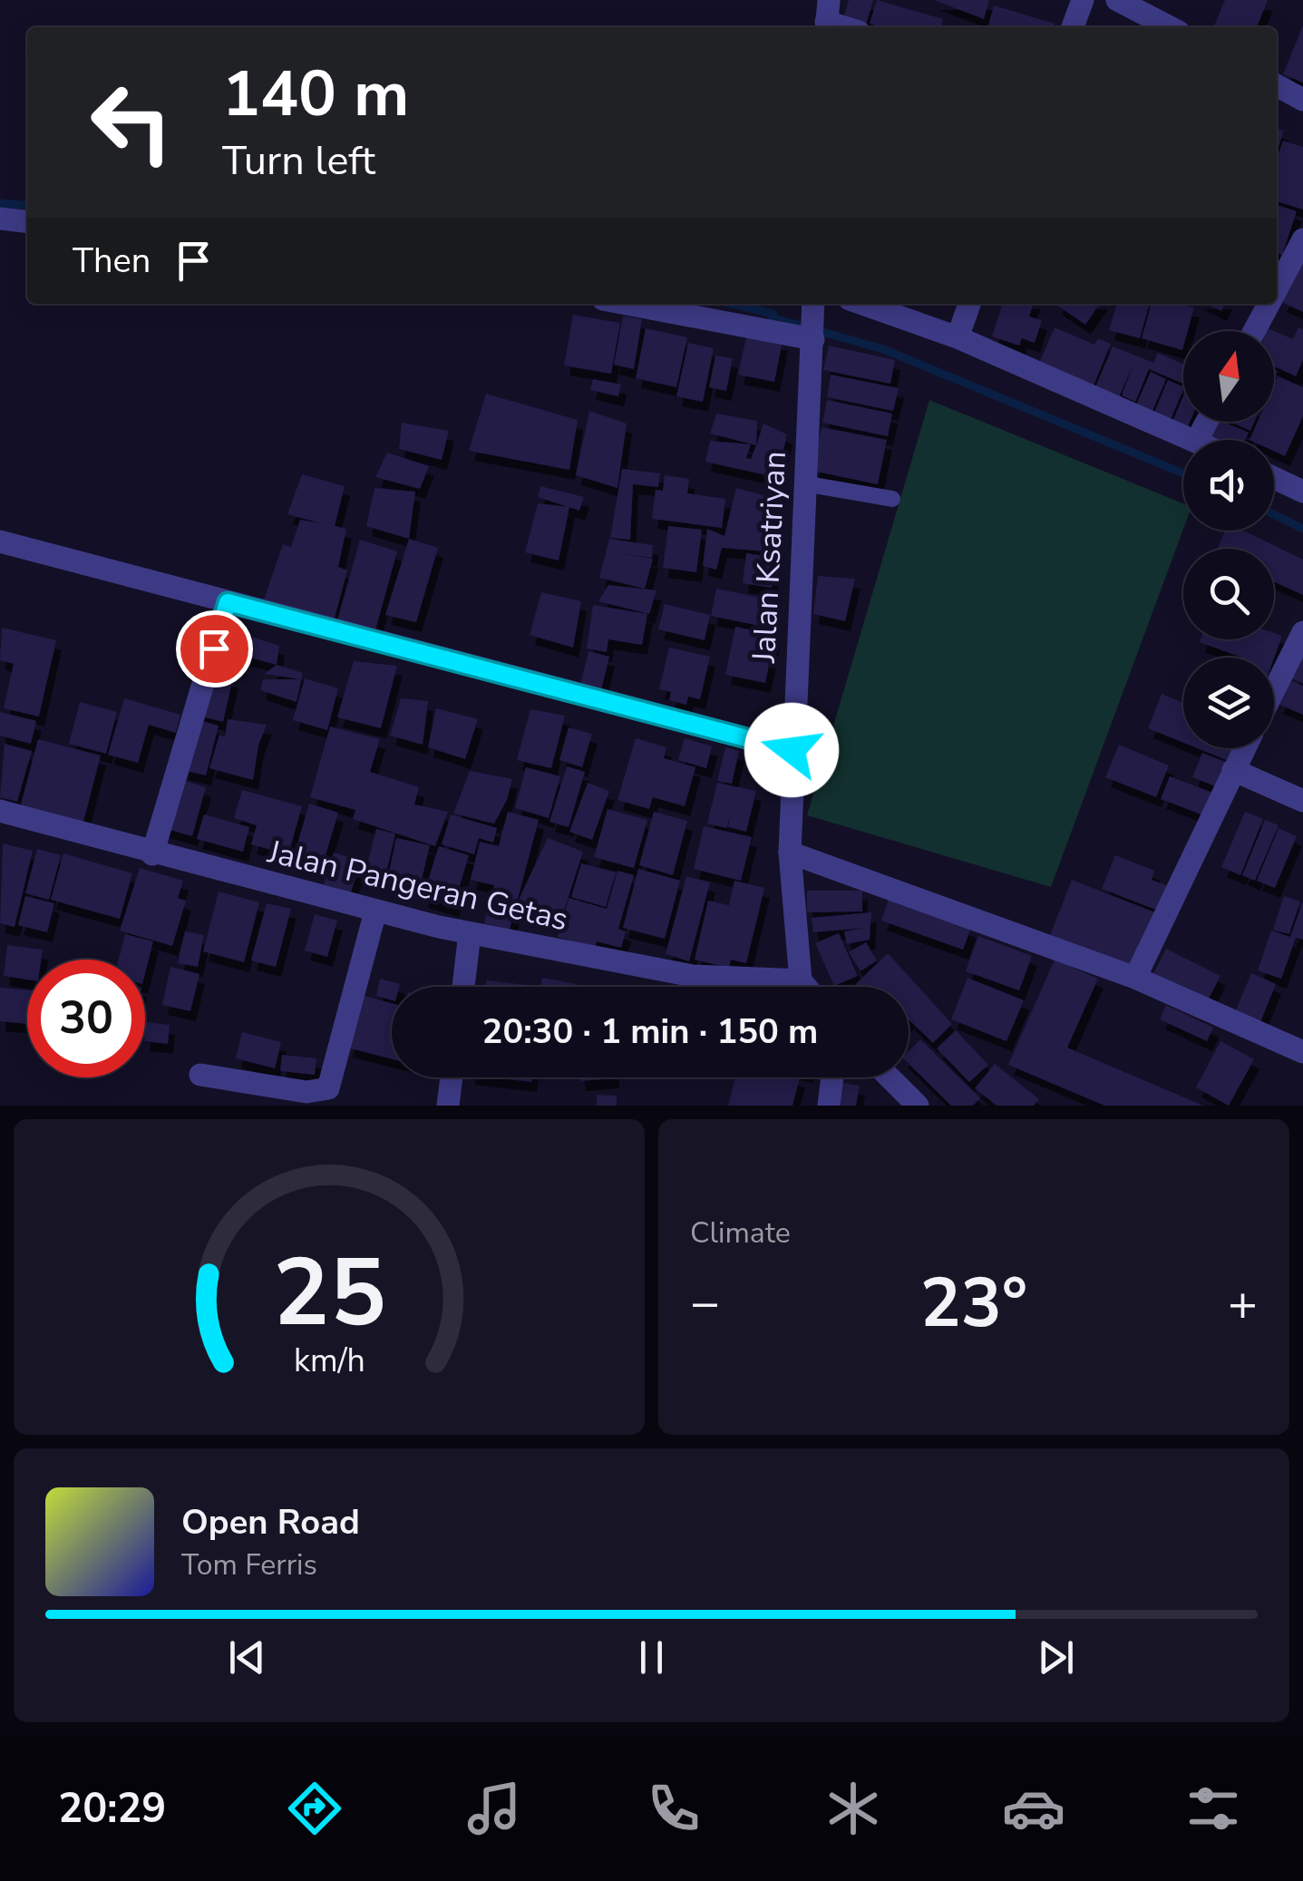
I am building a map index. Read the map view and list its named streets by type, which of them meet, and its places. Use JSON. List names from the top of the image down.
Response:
{
  "streets": {
    "street": ["Jalan Ksatriyan", "Jalan Pangeran Getas"]
  },
  "crossings": [
    ["Jalan Ksatriyan", "Jalan Pangeran Getas"]
  ],
  "north": "top",
  "page": {
    "turn": ["140 m", "Turn left"],
    "then": "Then",
    "limit": "30",
    "trip": "20:30 · 1 min · 150 m",
    "tile": "Climate",
    "heat": ["−", "23°", "+"],
    "song": ["Open Road", "Tom Ferris"],
    "tabs": "20:29",
    "gauge": ["25", "km/h"]
  }
}
